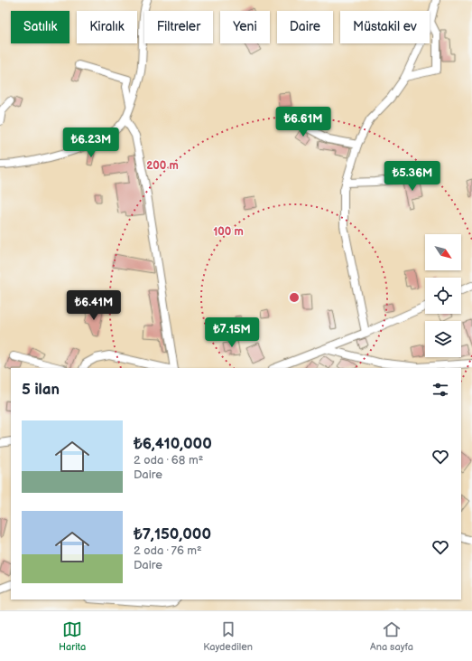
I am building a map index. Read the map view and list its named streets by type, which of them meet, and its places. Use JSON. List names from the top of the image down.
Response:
{
  "north": "bottom right",
  "page": {
    "chip": [
      "Satılık",
      "Kiralık",
      "Filtreler",
      "Yeni",
      "Daire",
      "Müstakil ev"
    ],
    "price": [
      "₺6.61M",
      "₺6.23M",
      "₺5.36M",
      "₺6.41M",
      "₺7.15M"
    ],
    "heading": "5 ilan",
    "list": [
      {
        "name": "₺6,410,000",
        "note": "2 oda · 68 m² · Daire"
      },
      {
        "name": "₺7,150,000",
        "note": "2 oda · 76 m² · Daire"
      }
    ],
    "tabs": ["Harita", "Kaydedilen", "Ana sayfa"]
  },
  "rings": ["200 m", "100 m"]
}
